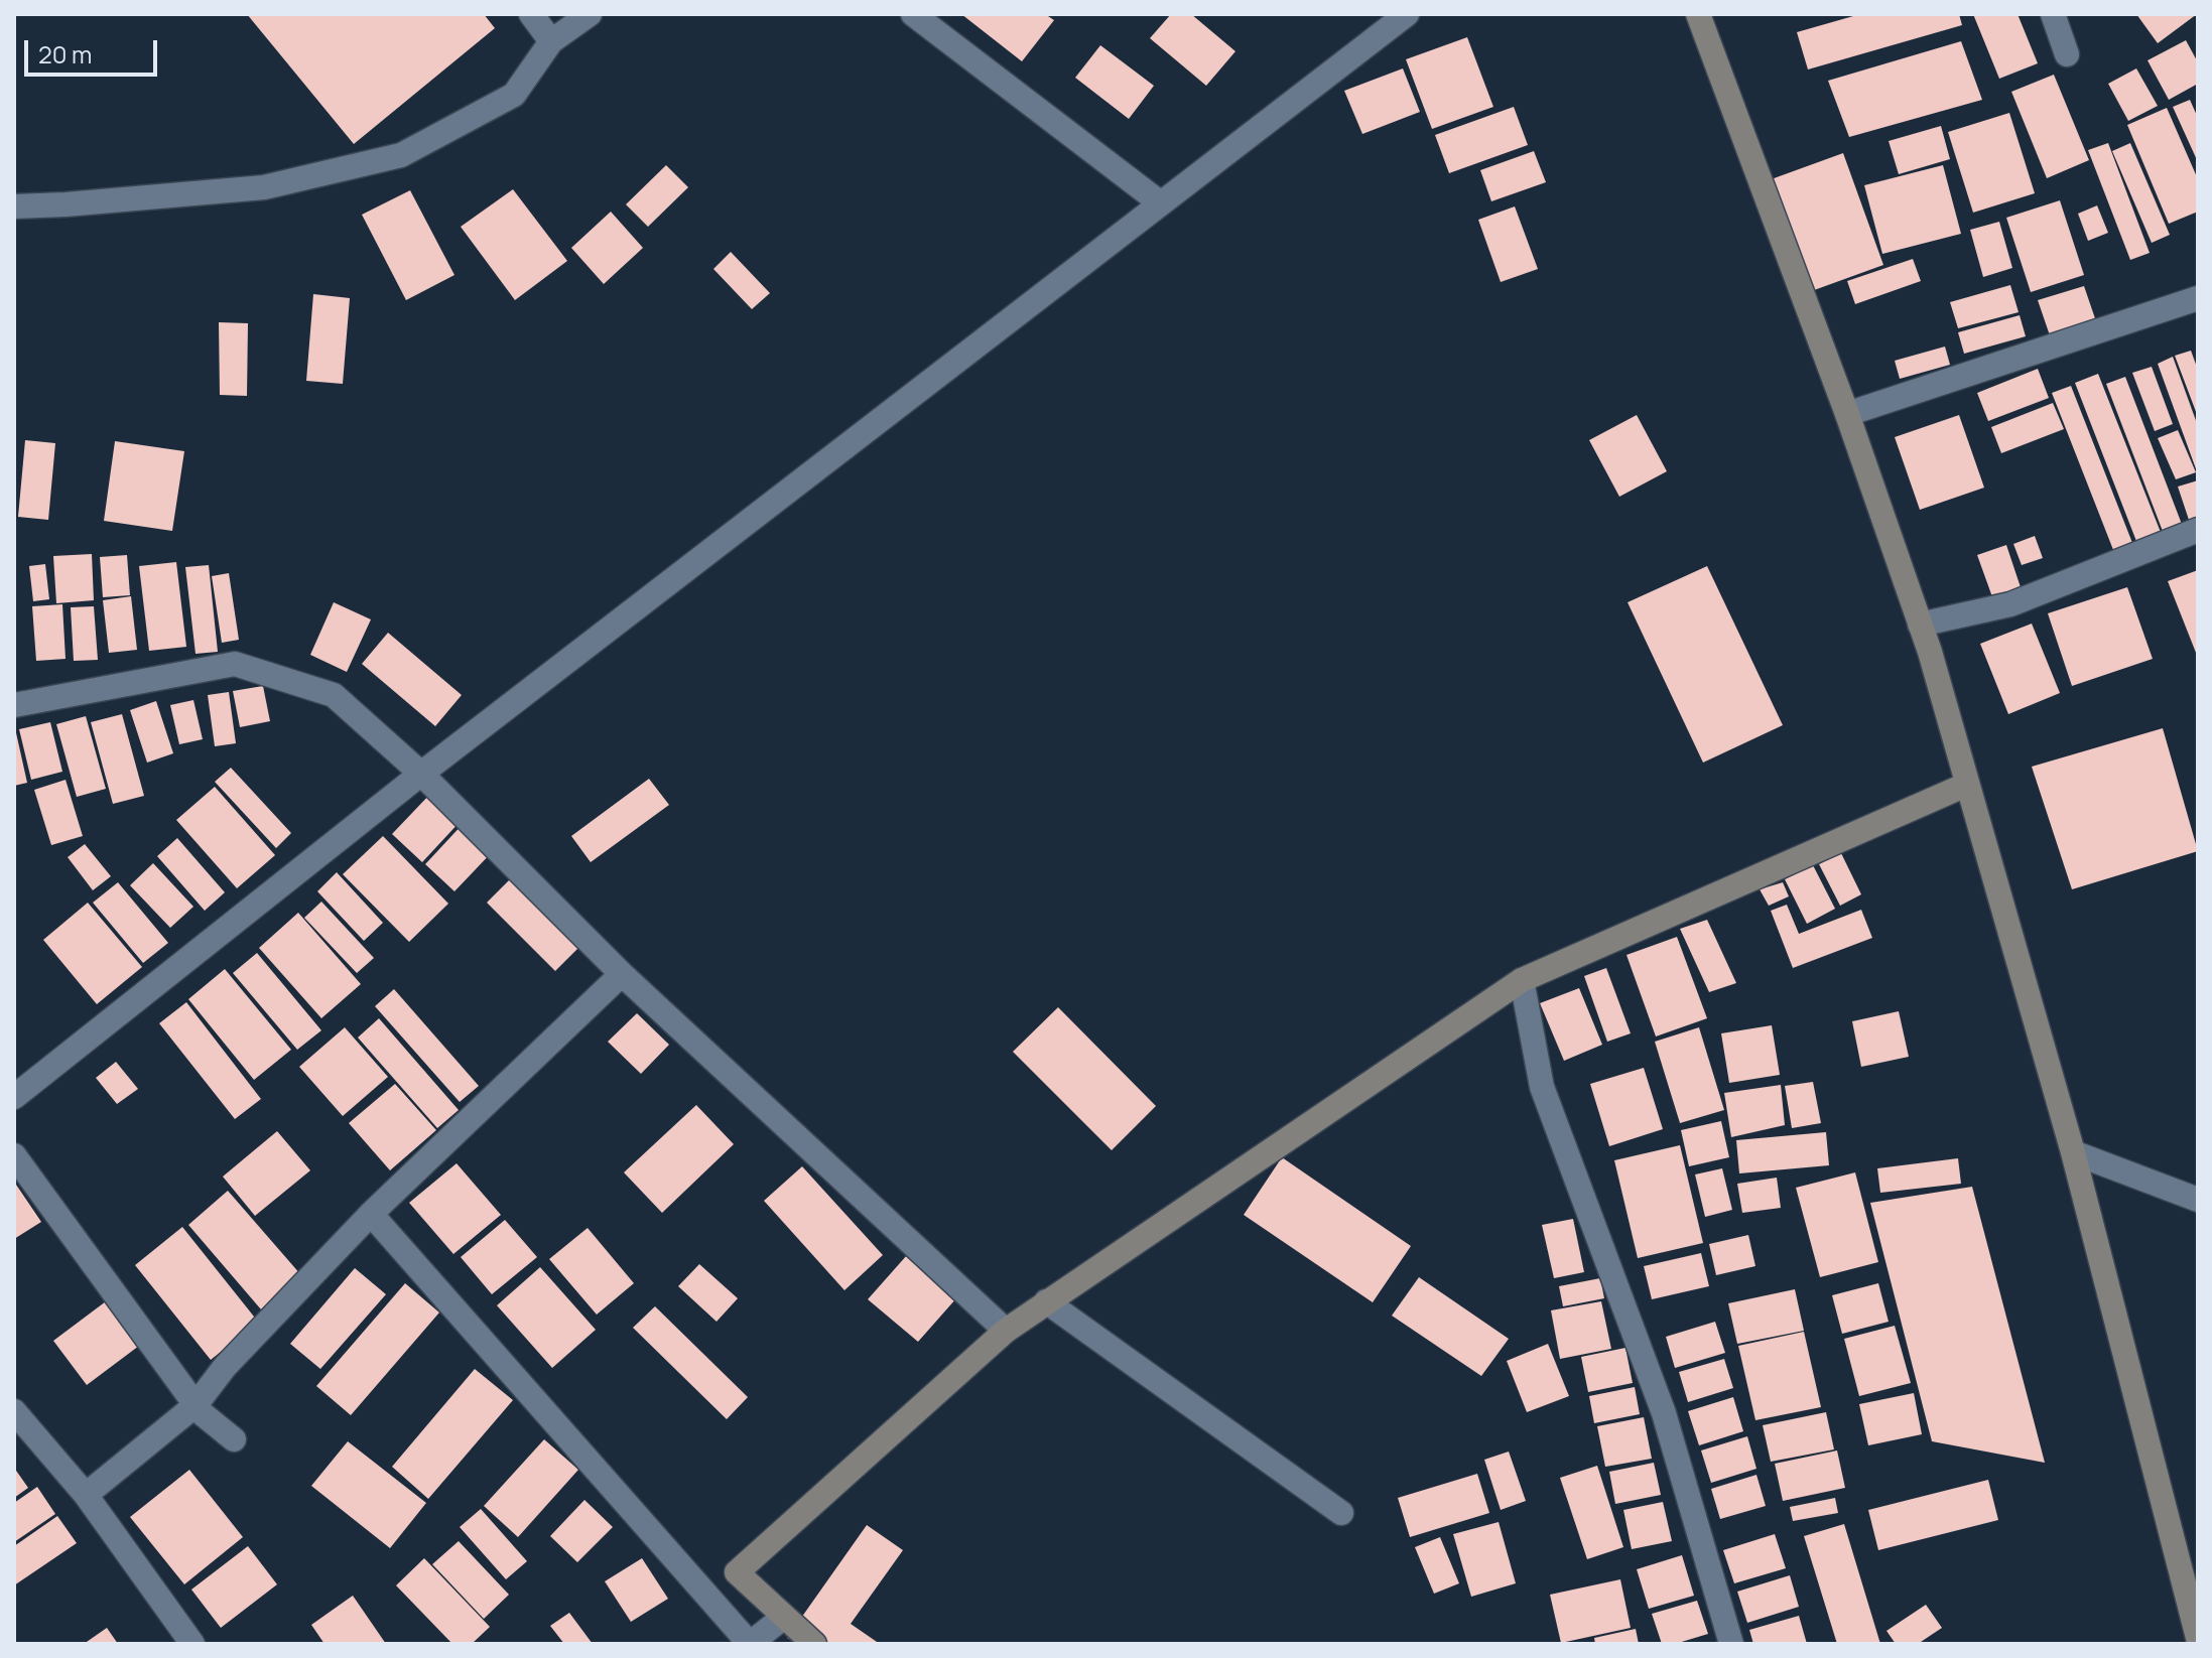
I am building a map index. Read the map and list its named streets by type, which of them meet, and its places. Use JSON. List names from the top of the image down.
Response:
{
  "scale_bar": "20 m"
}
